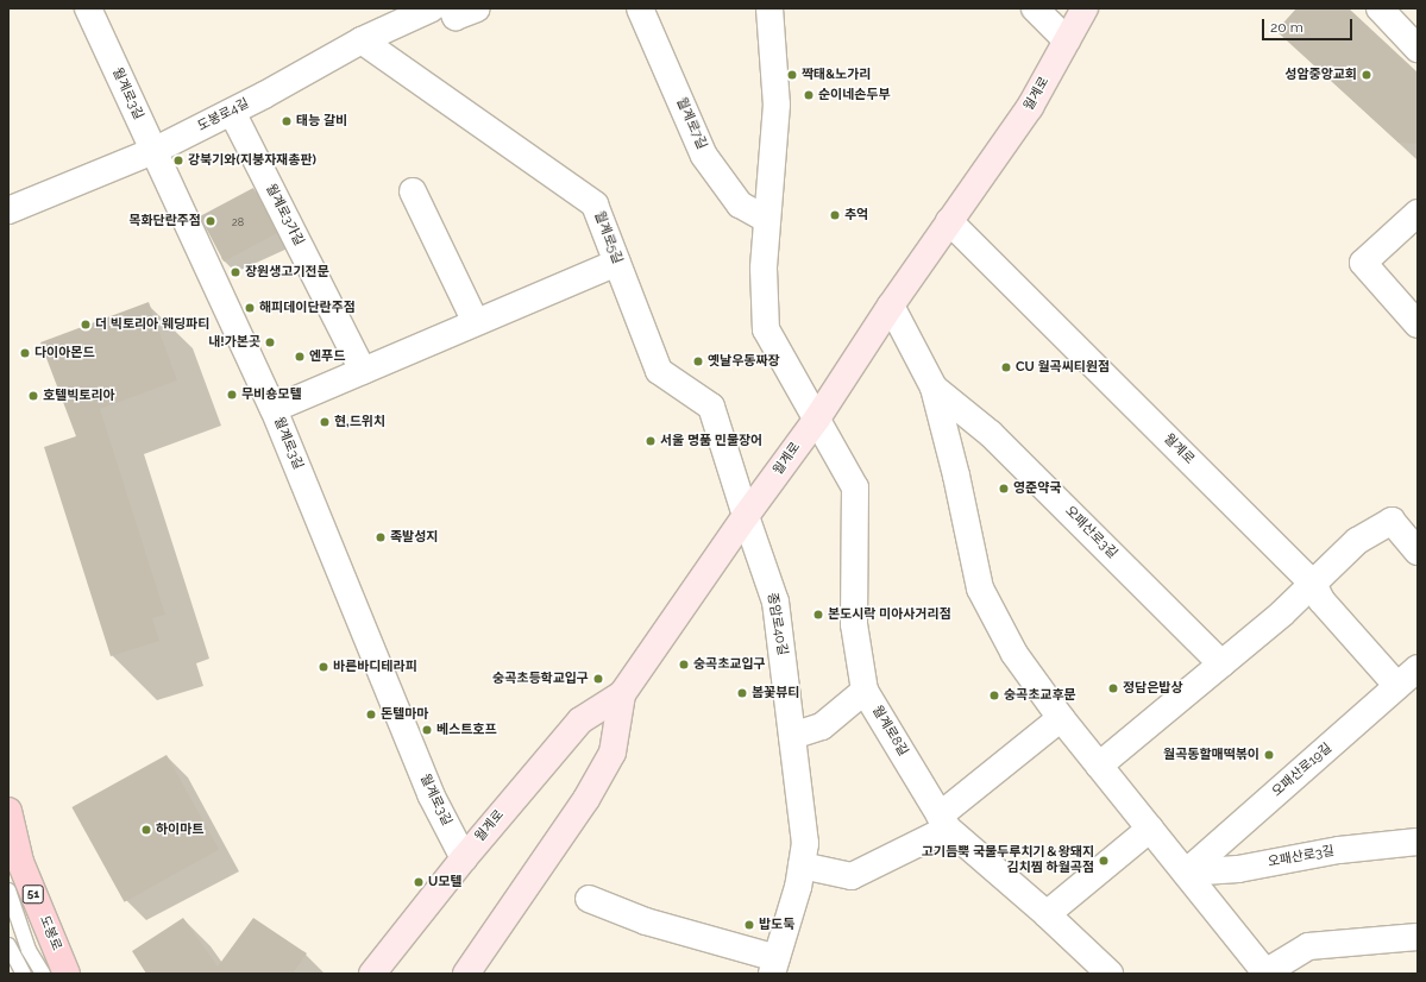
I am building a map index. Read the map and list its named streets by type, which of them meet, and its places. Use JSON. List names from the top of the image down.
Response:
{
  "streets": {
    "main road": ["월계로", "51", "도봉로"],
    "street": [
      "월계로3길",
      "도봉로4길",
      "월계로7길",
      "월계로3가길",
      "월계로5길",
      "오패산로3길",
      "종암로40길",
      "월계로8길",
      "오패산로19길"
    ]
  },
  "crossings": [
    ["월계로3길", "월계로"],
    ["월계로3길", "도봉로4길"],
    ["월계로", "월계로5길"],
    ["월계로", "오패산로3길"],
    ["월계로", "종암로40길"],
    ["월계로", "월계로8길"],
    ["월계로", "오패산로19길"],
    ["도봉로4길", "월계로3가길"],
    ["도봉로4길", "월계로5길"],
    ["월계로5길", "종암로40길"],
    ["오패산로3길", "오패산로19길"]
  ],
  "places": [
    "짝태&노가리",
    "성암중앙교회",
    "순이네손두부",
    "태능 갈비",
    "강북기와(지붕자재총판)",
    "추억",
    "목화단란주점",
    "장원생고기전문",
    "해피데이단란주점",
    "더 빅토리아 웨딩파티",
    "내!가본곳",
    "다이아몬드",
    "엔푸드",
    "옛날우동짜장",
    "CU 월곡씨티원점",
    "무비숑모텔",
    "호텔빅토리아",
    "현,드위치",
    "서울 명품 민물장어",
    "영준약국",
    "족발성지",
    "본도시락 미아사거리점",
    "숭곡초교입구",
    "바른바디테라피",
    "숭곡초등학교입구",
    "정담은밥상",
    "봄꽃뷰티",
    "숭곡초교후문",
    "돈텔마마",
    "베스트호프",
    "월곡동할매떡볶이",
    "하이마트",
    "고기듬뿍 국물두루치기＆왕돼지 김치찜 하월곡점",
    "U모텔",
    "밥도둑"
  ],
  "house_numbers": ["28"],
  "scale_bar": "20 m"
}
